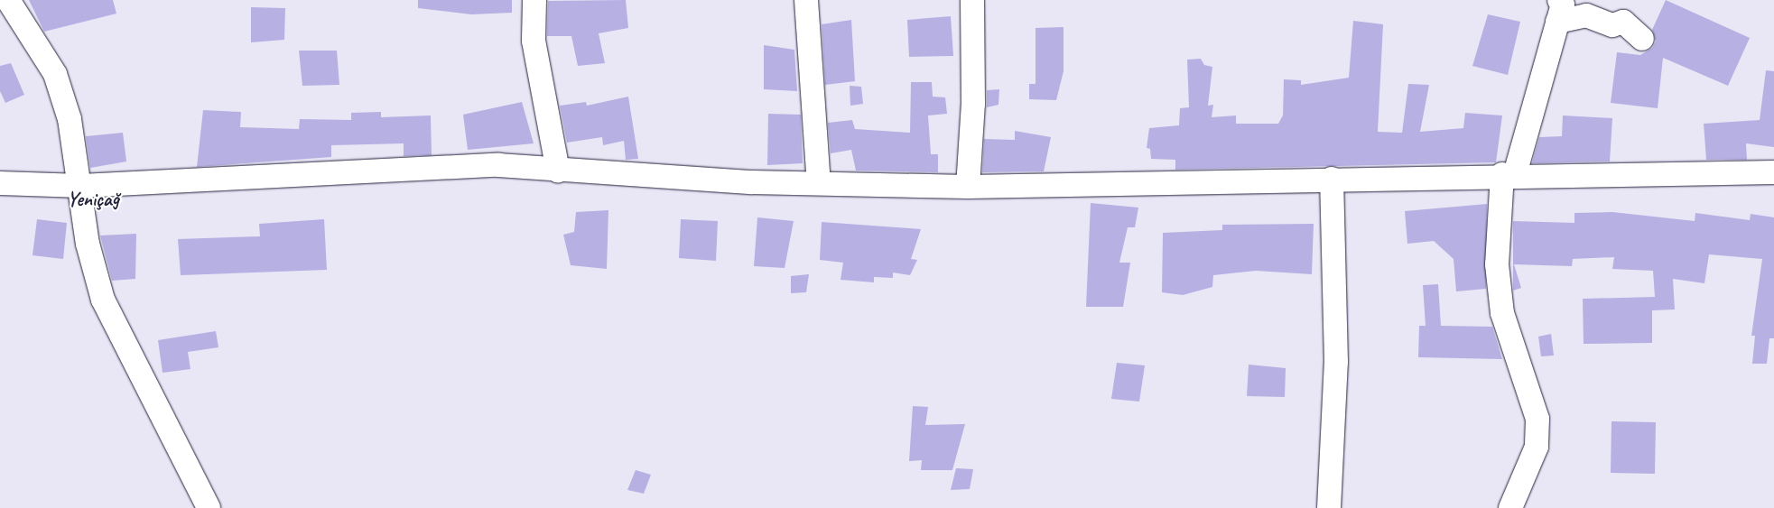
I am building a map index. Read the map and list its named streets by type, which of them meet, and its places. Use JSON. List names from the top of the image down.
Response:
{
  "districts": ["Yeniçağ"]
}
